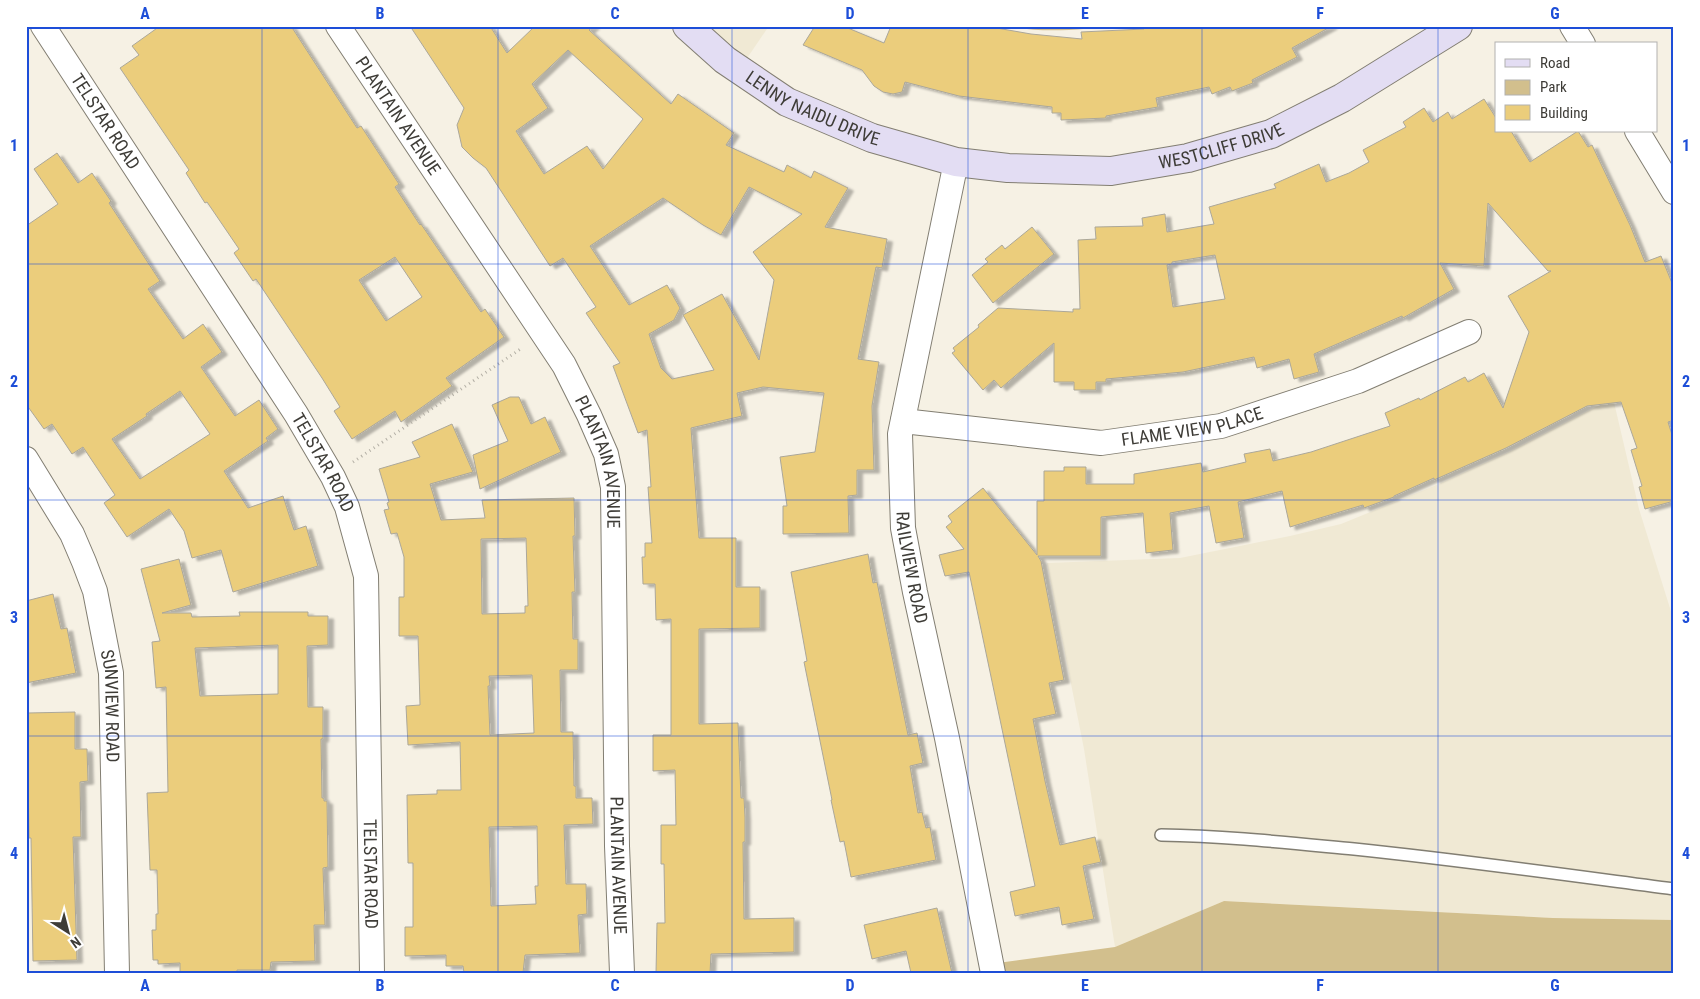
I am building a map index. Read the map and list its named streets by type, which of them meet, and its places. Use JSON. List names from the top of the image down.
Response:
{
  "streets": {
    "street": [
      "LENNY NAIDU DRIVE",
      "PLANTAIN AVENUE",
      "TELSTAR ROAD",
      "WESTCLIFF DRIVE",
      "FLAME VIEW PLACE",
      "RAILVIEW ROAD",
      "SUNVIEW ROAD"
    ]
  },
  "crossings": [
    ["LENNY NAIDU DRIVE", "WESTCLIFF DRIVE"],
    ["LENNY NAIDU DRIVE", "RAILVIEW ROAD"],
    ["WESTCLIFF DRIVE", "RAILVIEW ROAD"],
    ["FLAME VIEW PLACE", "RAILVIEW ROAD"]
  ],
  "legend": ["Road", "Park", "Building"],
  "north": "bottom right",
  "grid": {
    "columns": [
      "A",
      "B",
      "C",
      "D",
      "E",
      "F",
      "G"
    ],
    "rows": [
      "1",
      "2",
      "3",
      "4"
    ]
  }
}
